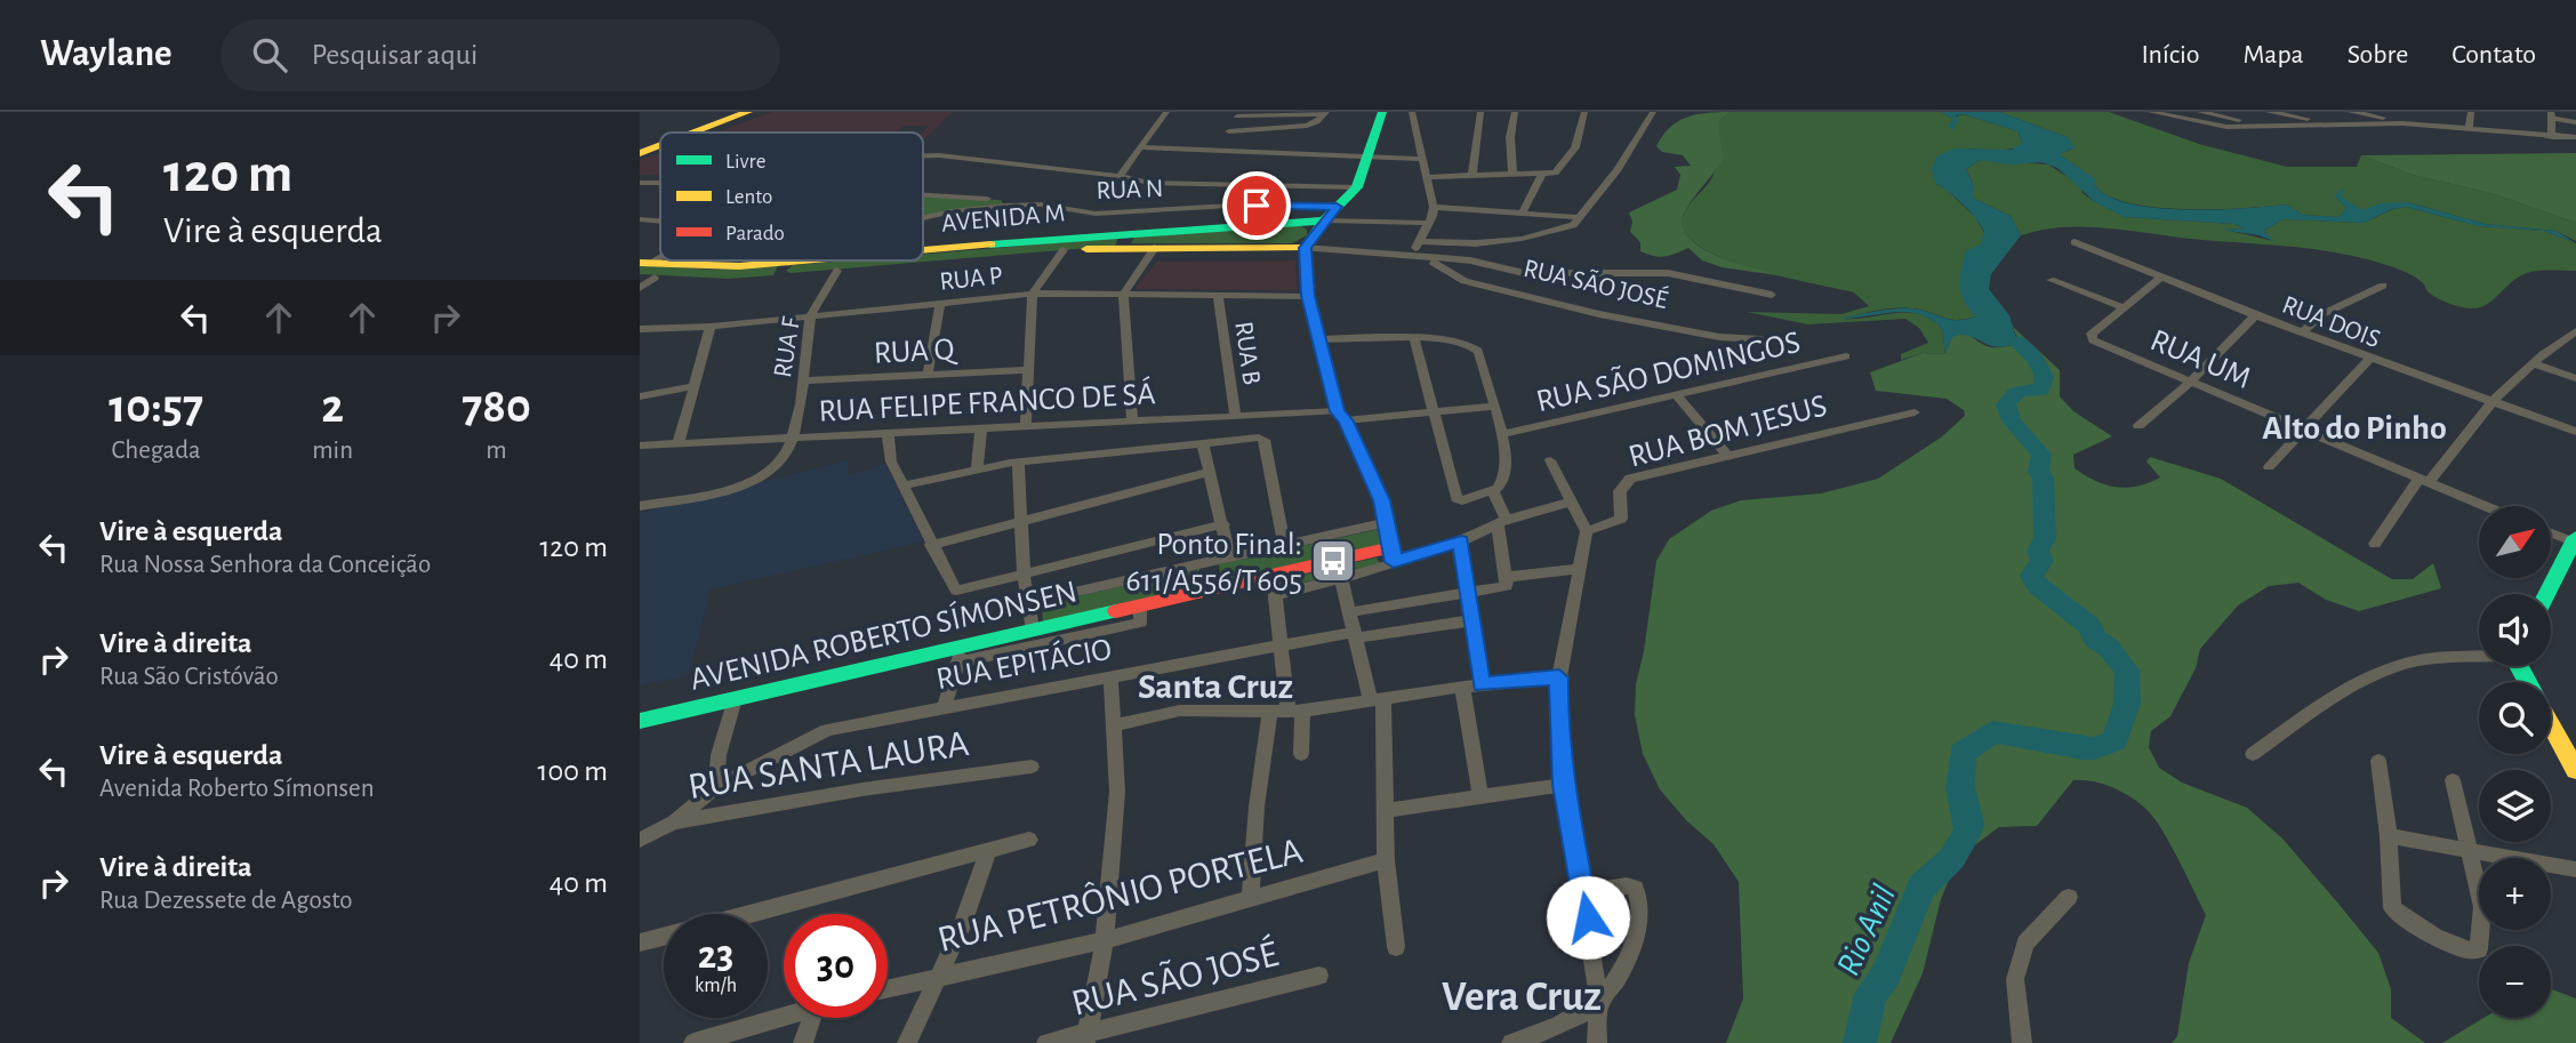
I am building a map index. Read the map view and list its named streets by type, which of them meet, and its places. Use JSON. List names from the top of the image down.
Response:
{
  "streets": {
    "street": [
      "RUA N",
      "AVENIDA M",
      "RUA P",
      "RUA SÃO JOSÉ",
      "RUA DOIS",
      "RUA F",
      "RUA Q",
      "RUA B",
      "RUA UM",
      "RUA SÃO DOMINGOS",
      "RUA FELIPE FRANCO DE SÁ",
      "RUA BOM JESUS",
      "AVENIDA ROBERTO SÍMONSEN",
      "RUA EPITÁCIO",
      "RUA SANTA LAURA",
      "RUA PETRÔNIO PORTELA"
    ]
  },
  "crossings": [
    ["RUA N", "AVENIDA M"],
    ["AVENIDA M", "RUA F"],
    ["RUA P", "RUA F"],
    ["RUA P", "RUA B"],
    ["RUA F", "RUA Q"],
    ["RUA F", "RUA FELIPE FRANCO DE SÁ"],
    ["RUA B", "RUA FELIPE FRANCO DE SÁ"],
    ["RUA EPITÁCIO", "RUA SANTA LAURA"]
  ],
  "districts": ["Alto do Pinho", "Santa Cruz", "Vera Cruz"],
  "water": ["Rio Anil"],
  "places": {
    "bus stop": ["Ponto Final: 611/A556/T605"]
  },
  "legend": ["Livre", "Lento", "Parado"],
  "north": "top right",
  "page": {
    "header": "Waylane",
    "search": "Pesquisar aqui",
    "nav": [
      "Início",
      "Mapa",
      "Sobre",
      "Contato"
    ],
    "turn": ["120 m", "Vire à esquerda"],
    "eta": [
      "10:57",
      "Chegada",
      "2",
      "min",
      "780",
      "m"
    ],
    "list": [
      {
        "name": "Vire à esquerda",
        "note": "Rua Nossa Senhora da Conceição",
        "value": "120 m"
      },
      {
        "name": "Vire à direita",
        "note": "Rua São Cristóvão",
        "value": "40 m"
      },
      {
        "name": "Vire à esquerda",
        "note": "Avenida Roberto Símonsen",
        "value": "100 m"
      },
      {
        "name": "Vire à direita",
        "note": "Rua Dezessete de Agosto",
        "value": "40 m"
      }
    ],
    "map_buttons": ["+", "−"],
    "speed": "23 km/h",
    "limit": "30"
  }
}
